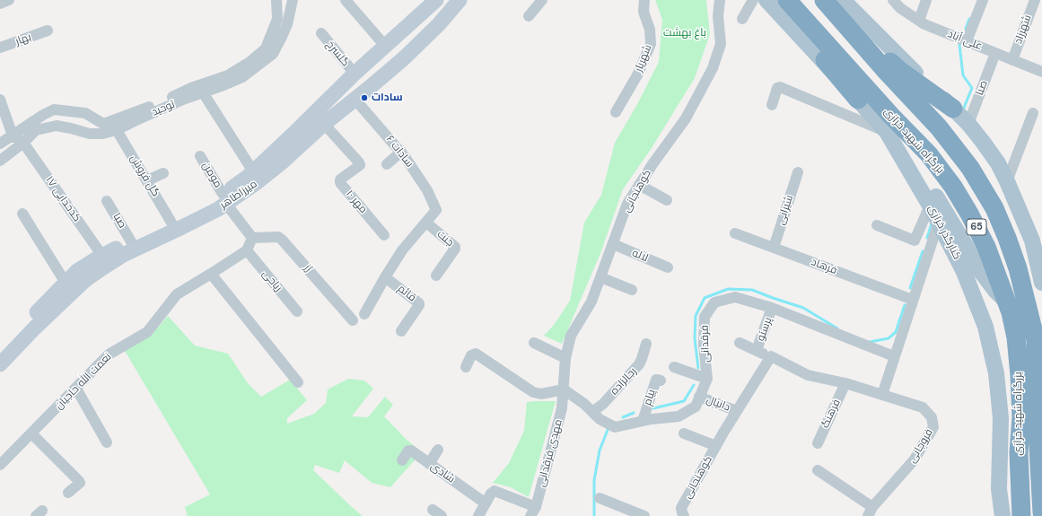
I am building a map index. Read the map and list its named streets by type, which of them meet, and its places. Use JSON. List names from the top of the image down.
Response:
{
  "streets": {
    "highway": ["بزرگراه شهید خرازی", "65"],
    "main road": ["میرزاطاهر", "کنارگذر خرازی"],
    "street": [
      "شهرزاد",
      "بهار",
      "علی آباد",
      "گلسرخ",
      "شهریار",
      "صبا",
      "توحید",
      "سادات ۶",
      "مومن",
      "گل فروش",
      "کوهنجانی",
      "کدخدایی ۱۷",
      "مهر ۱۰",
      "شیرانی",
      "جنت",
      "لاله",
      "فرهاد",
      "رُز",
      "ریاحی",
      "قائم",
      "پرستو",
      "فرقدانی",
      "نعمت الله حاجیان",
      "رجالزاده",
      "پیام",
      "دانیال",
      "فرهنگ",
      "فروجانی",
      "مهدی فرقدانی",
      "شادی"
    ]
  },
  "crossings": [
    ["شهرزاد", "علی آباد"],
    ["علی آباد", "صبا"],
    ["گلسرخ", "میرزاطاهر"],
    ["صبا", "میرزاطاهر"],
    ["توحید", "گل فروش"],
    ["توحید", "کدخدایی ۱۷"],
    ["سادات ۶", "میرزاطاهر"],
    ["سادات ۶", "جنت"],
    ["مومن", "میرزاطاهر"],
    ["مومن", "رُز"],
    ["گل فروش", "میرزاطاهر"],
    ["کوهنجانی", "لاله"],
    ["کوهنجانی", "دانیال"],
    ["کوهنجانی", "مهدی فرقدانی"],
    ["میرزاطاهر", "کدخدایی ۱۷"],
    ["میرزاطاهر", "مهر ۱۰"],
    ["شیرانی", "فرهاد"],
    ["ریاحی", "نعمت الله حاجیان"],
    ["پرستو", "فرقدانی"]
  ],
  "parks": ["باغ بهشت"],
  "places": ["سادات"]
}
